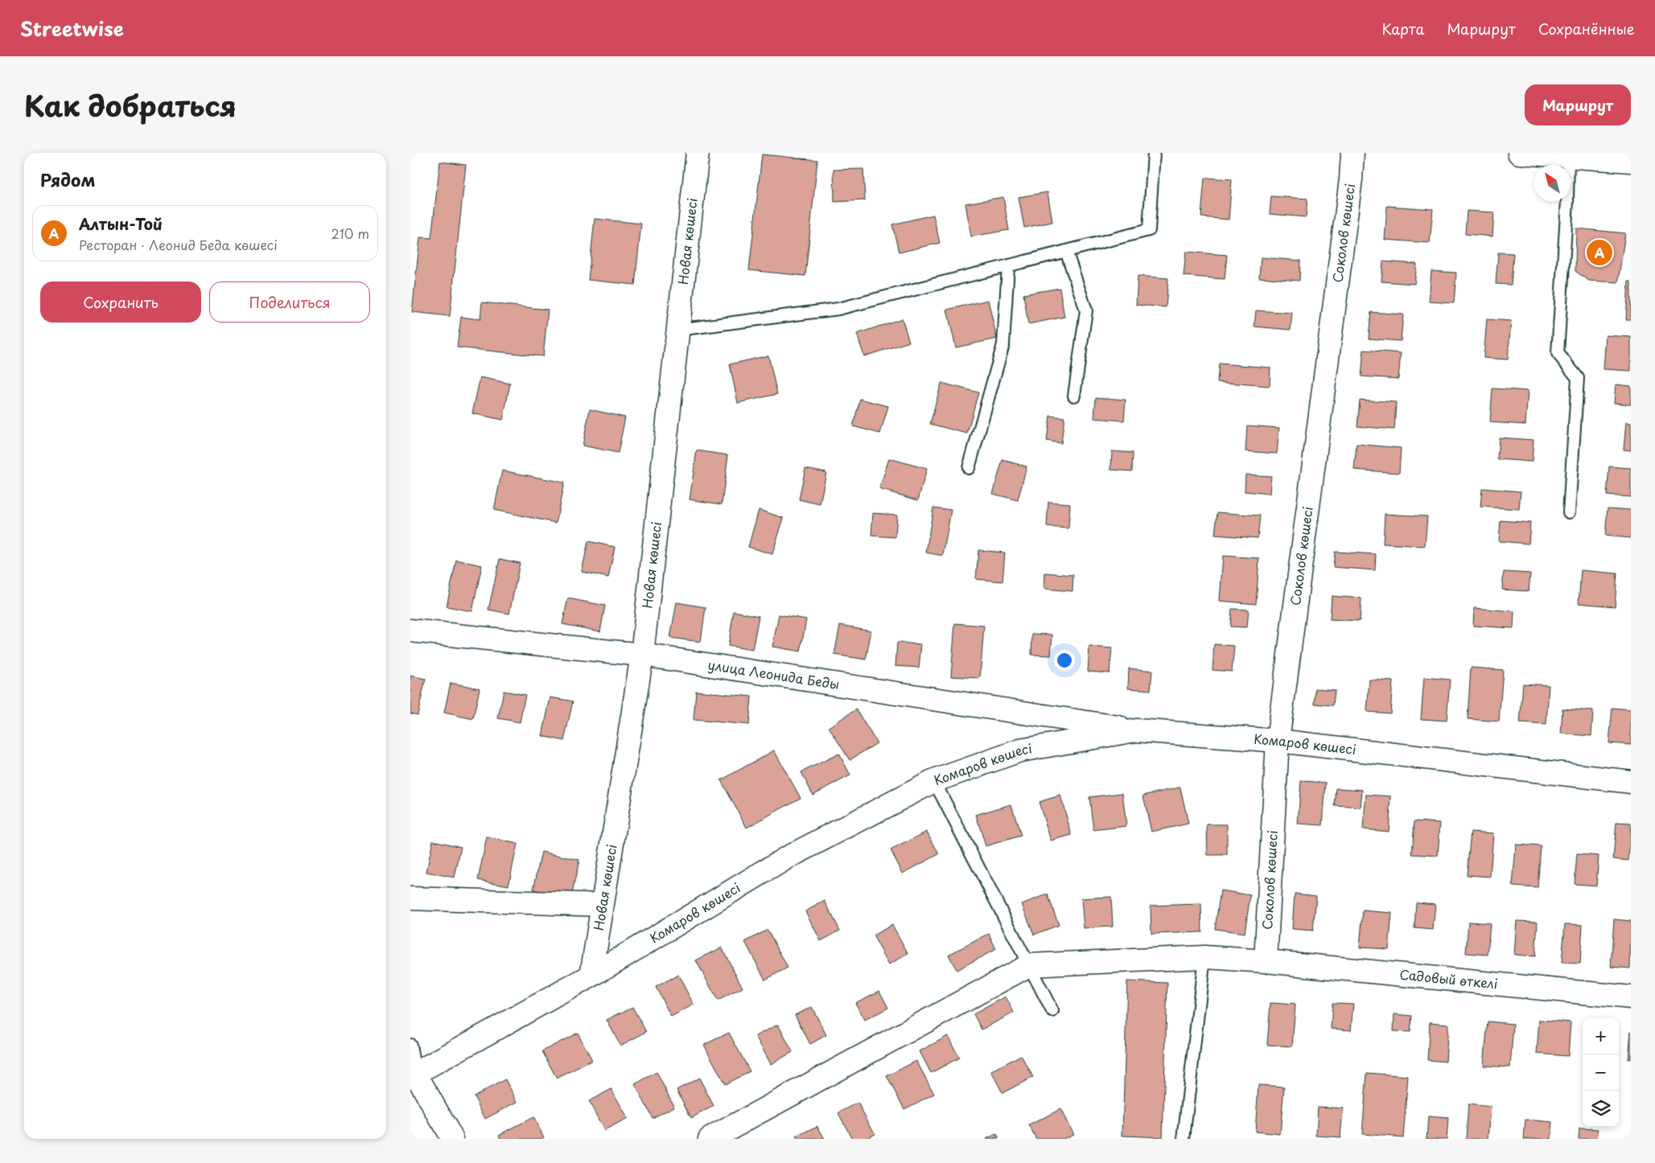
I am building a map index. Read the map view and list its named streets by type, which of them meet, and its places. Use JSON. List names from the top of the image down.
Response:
{
  "streets": {
    "street": [
      "Соколов көшесі",
      "Новая көшесі",
      "улица Леонида Беды",
      "Комаров көшесі",
      "Садовый өткелі"
    ]
  },
  "crossings": [
    ["Соколов көшесі", "Комаров көшесі"],
    ["Соколов көшесі", "Садовый өткелі"],
    ["Новая көшесі", "улица Леонида Беды"],
    ["Новая көшесі", "Комаров көшесі"],
    ["улица Леонида Беды", "Комаров көшесі"]
  ],
  "north": "top left",
  "page": {
    "header": "Streetwise",
    "nav": ["Карта", "Маршрут", "Сохранённые"],
    "title": "Как добраться",
    "buttons": [
      "Маршрут",
      ["Сохранить", "Поделиться"]
    ],
    "heading": "Рядом",
    "list": [
      {
        "mark": "A",
        "name": "Алтын-Той",
        "note": "Ресторан · Леонид Беда көшесі",
        "value": "210 m"
      }
    ],
    "pins": "A",
    "map_buttons": ["+", "−"]
  }
}
